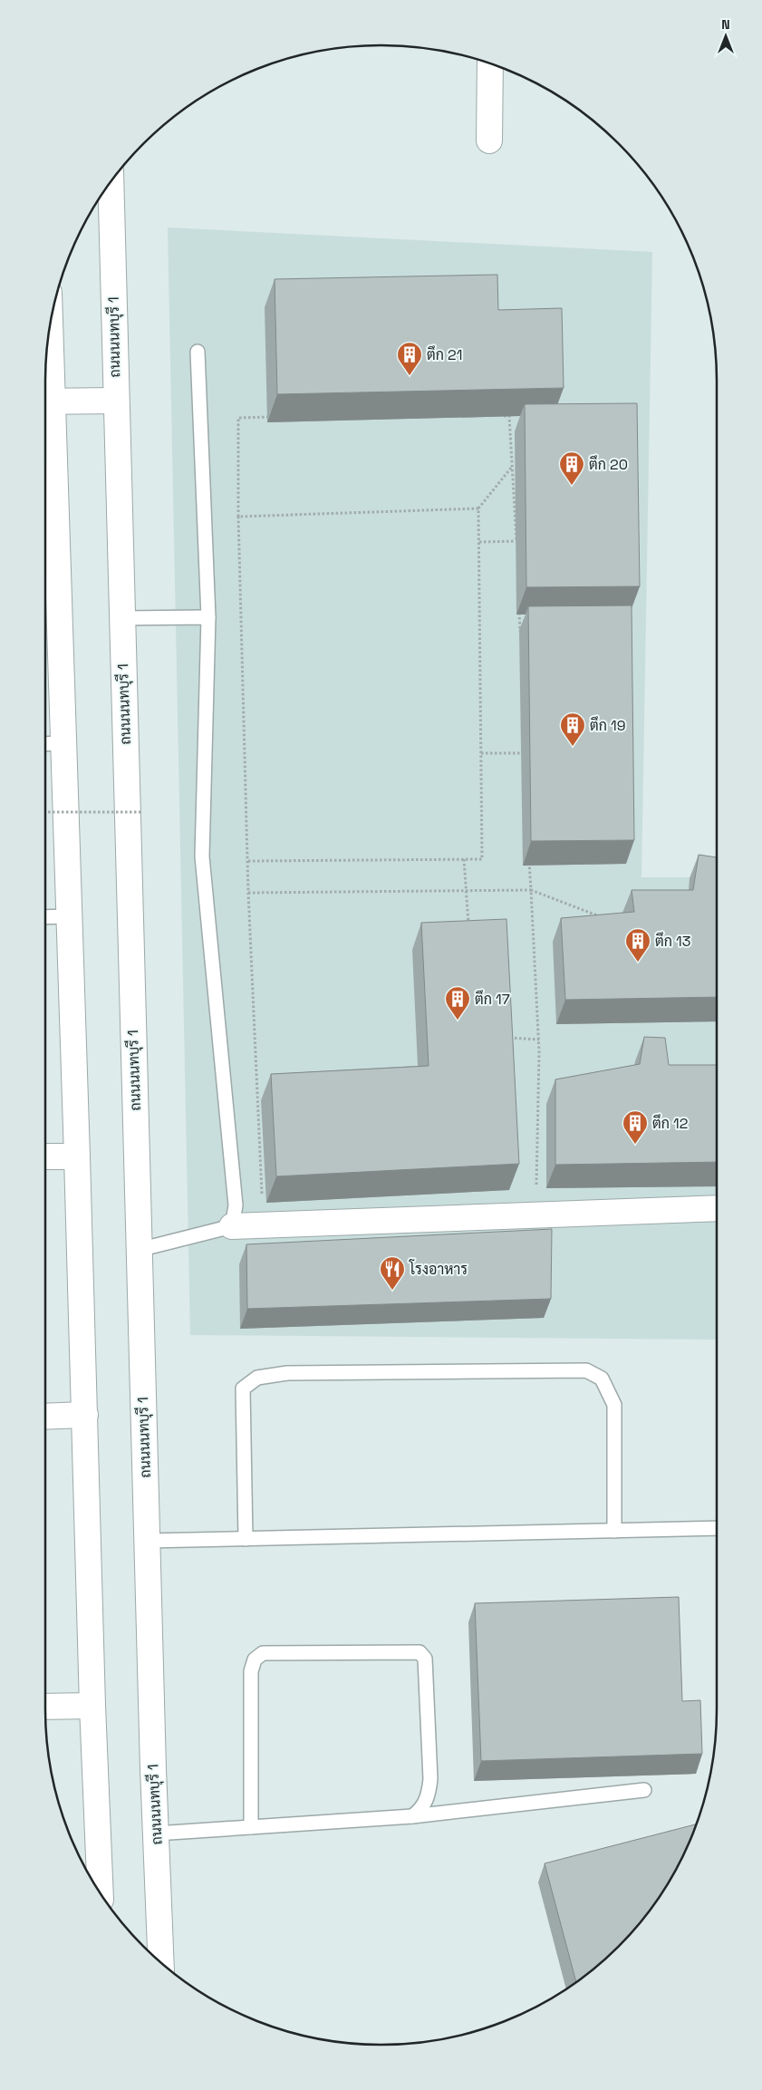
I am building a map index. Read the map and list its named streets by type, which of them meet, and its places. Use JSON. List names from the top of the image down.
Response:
{
  "streets": {
    "main road": ["ถนนนนทบุรี 1"]
  },
  "places": {
    "building": [
      "ตึก 21",
      "ตึก 20",
      "ตึก 19",
      "ตึก 13",
      "ตึก 17",
      "ตึก 12"
    ],
    "restaurant": ["โรงอาหาร"]
  },
  "north": "top"
}
